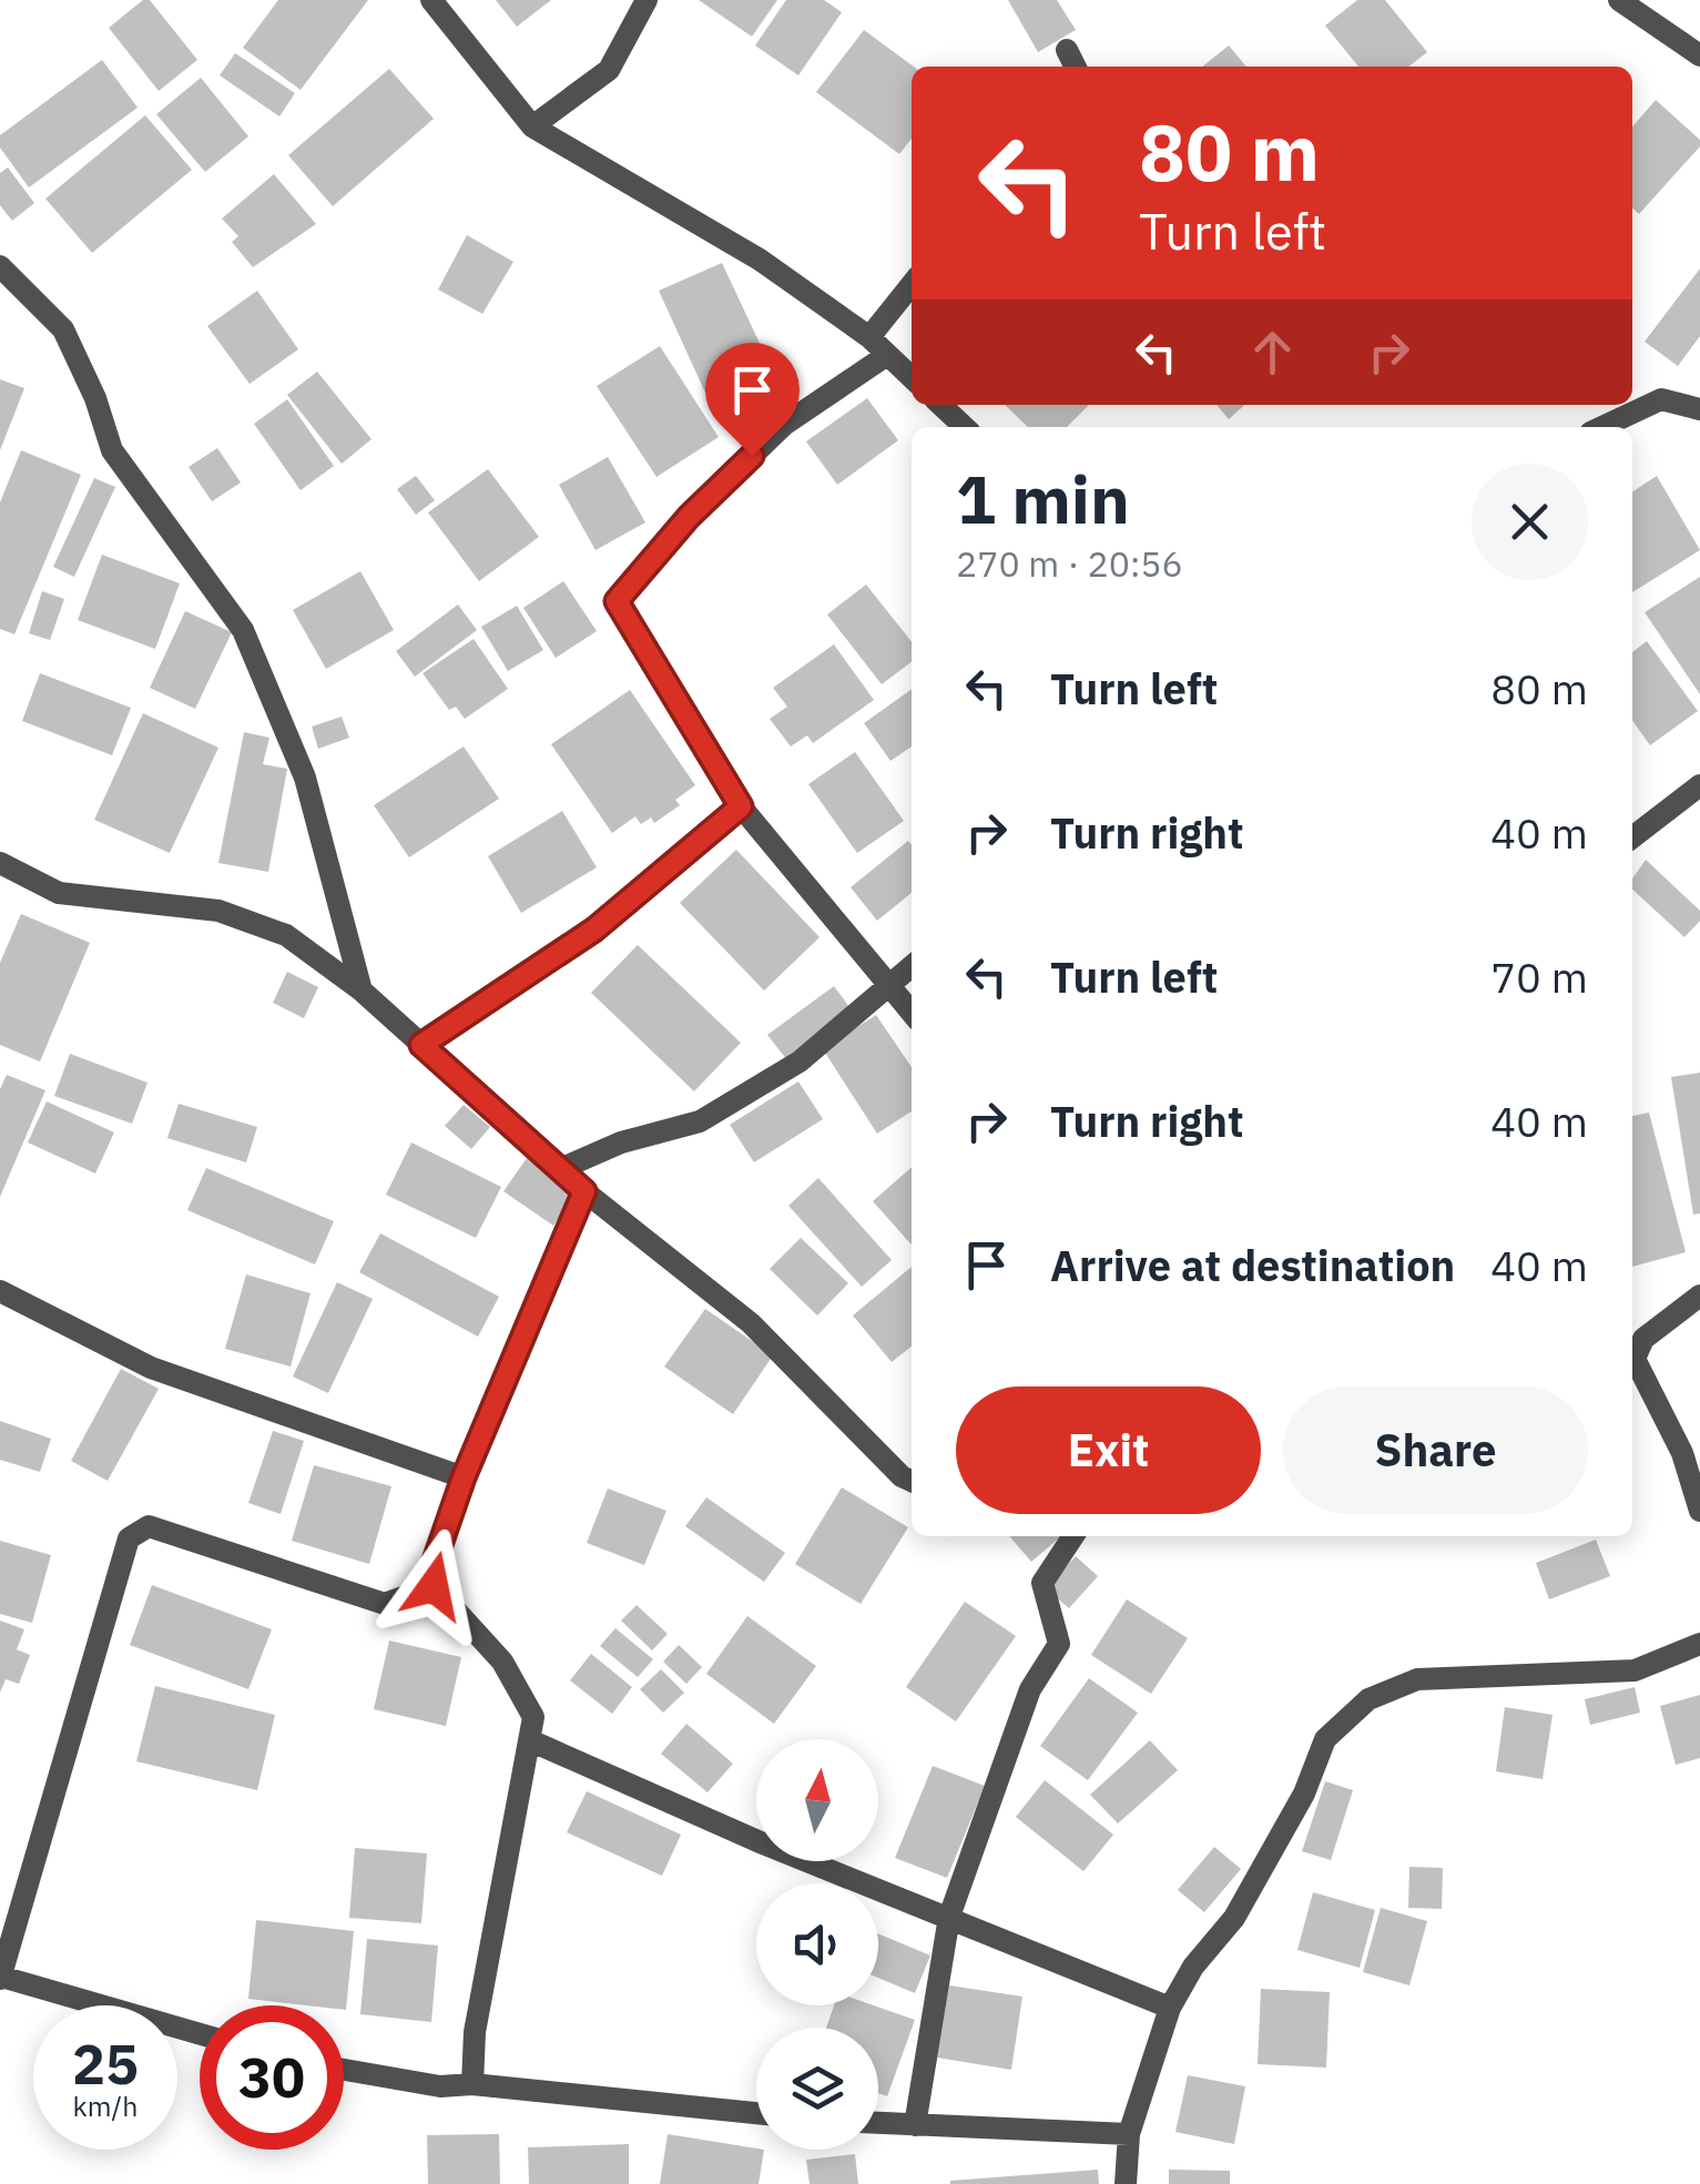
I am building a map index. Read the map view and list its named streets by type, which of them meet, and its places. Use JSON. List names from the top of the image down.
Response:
{
  "north": "top",
  "page": {
    "turn": ["80 m", "Turn left"],
    "heading": ["1 min", "270 m · 20:56"],
    "list": [
      {
        "name": "Turn left",
        "value": "80 m"
      },
      {
        "name": "Turn right",
        "value": "40 m"
      },
      {
        "name": "Turn left",
        "value": "70 m"
      },
      {
        "name": "Turn right",
        "value": "40 m"
      },
      {
        "name": "Arrive at destination",
        "value": "40 m"
      }
    ],
    "buttons": ["Exit", "Share"],
    "speed": "25 km/h",
    "limit": "30"
  }
}
